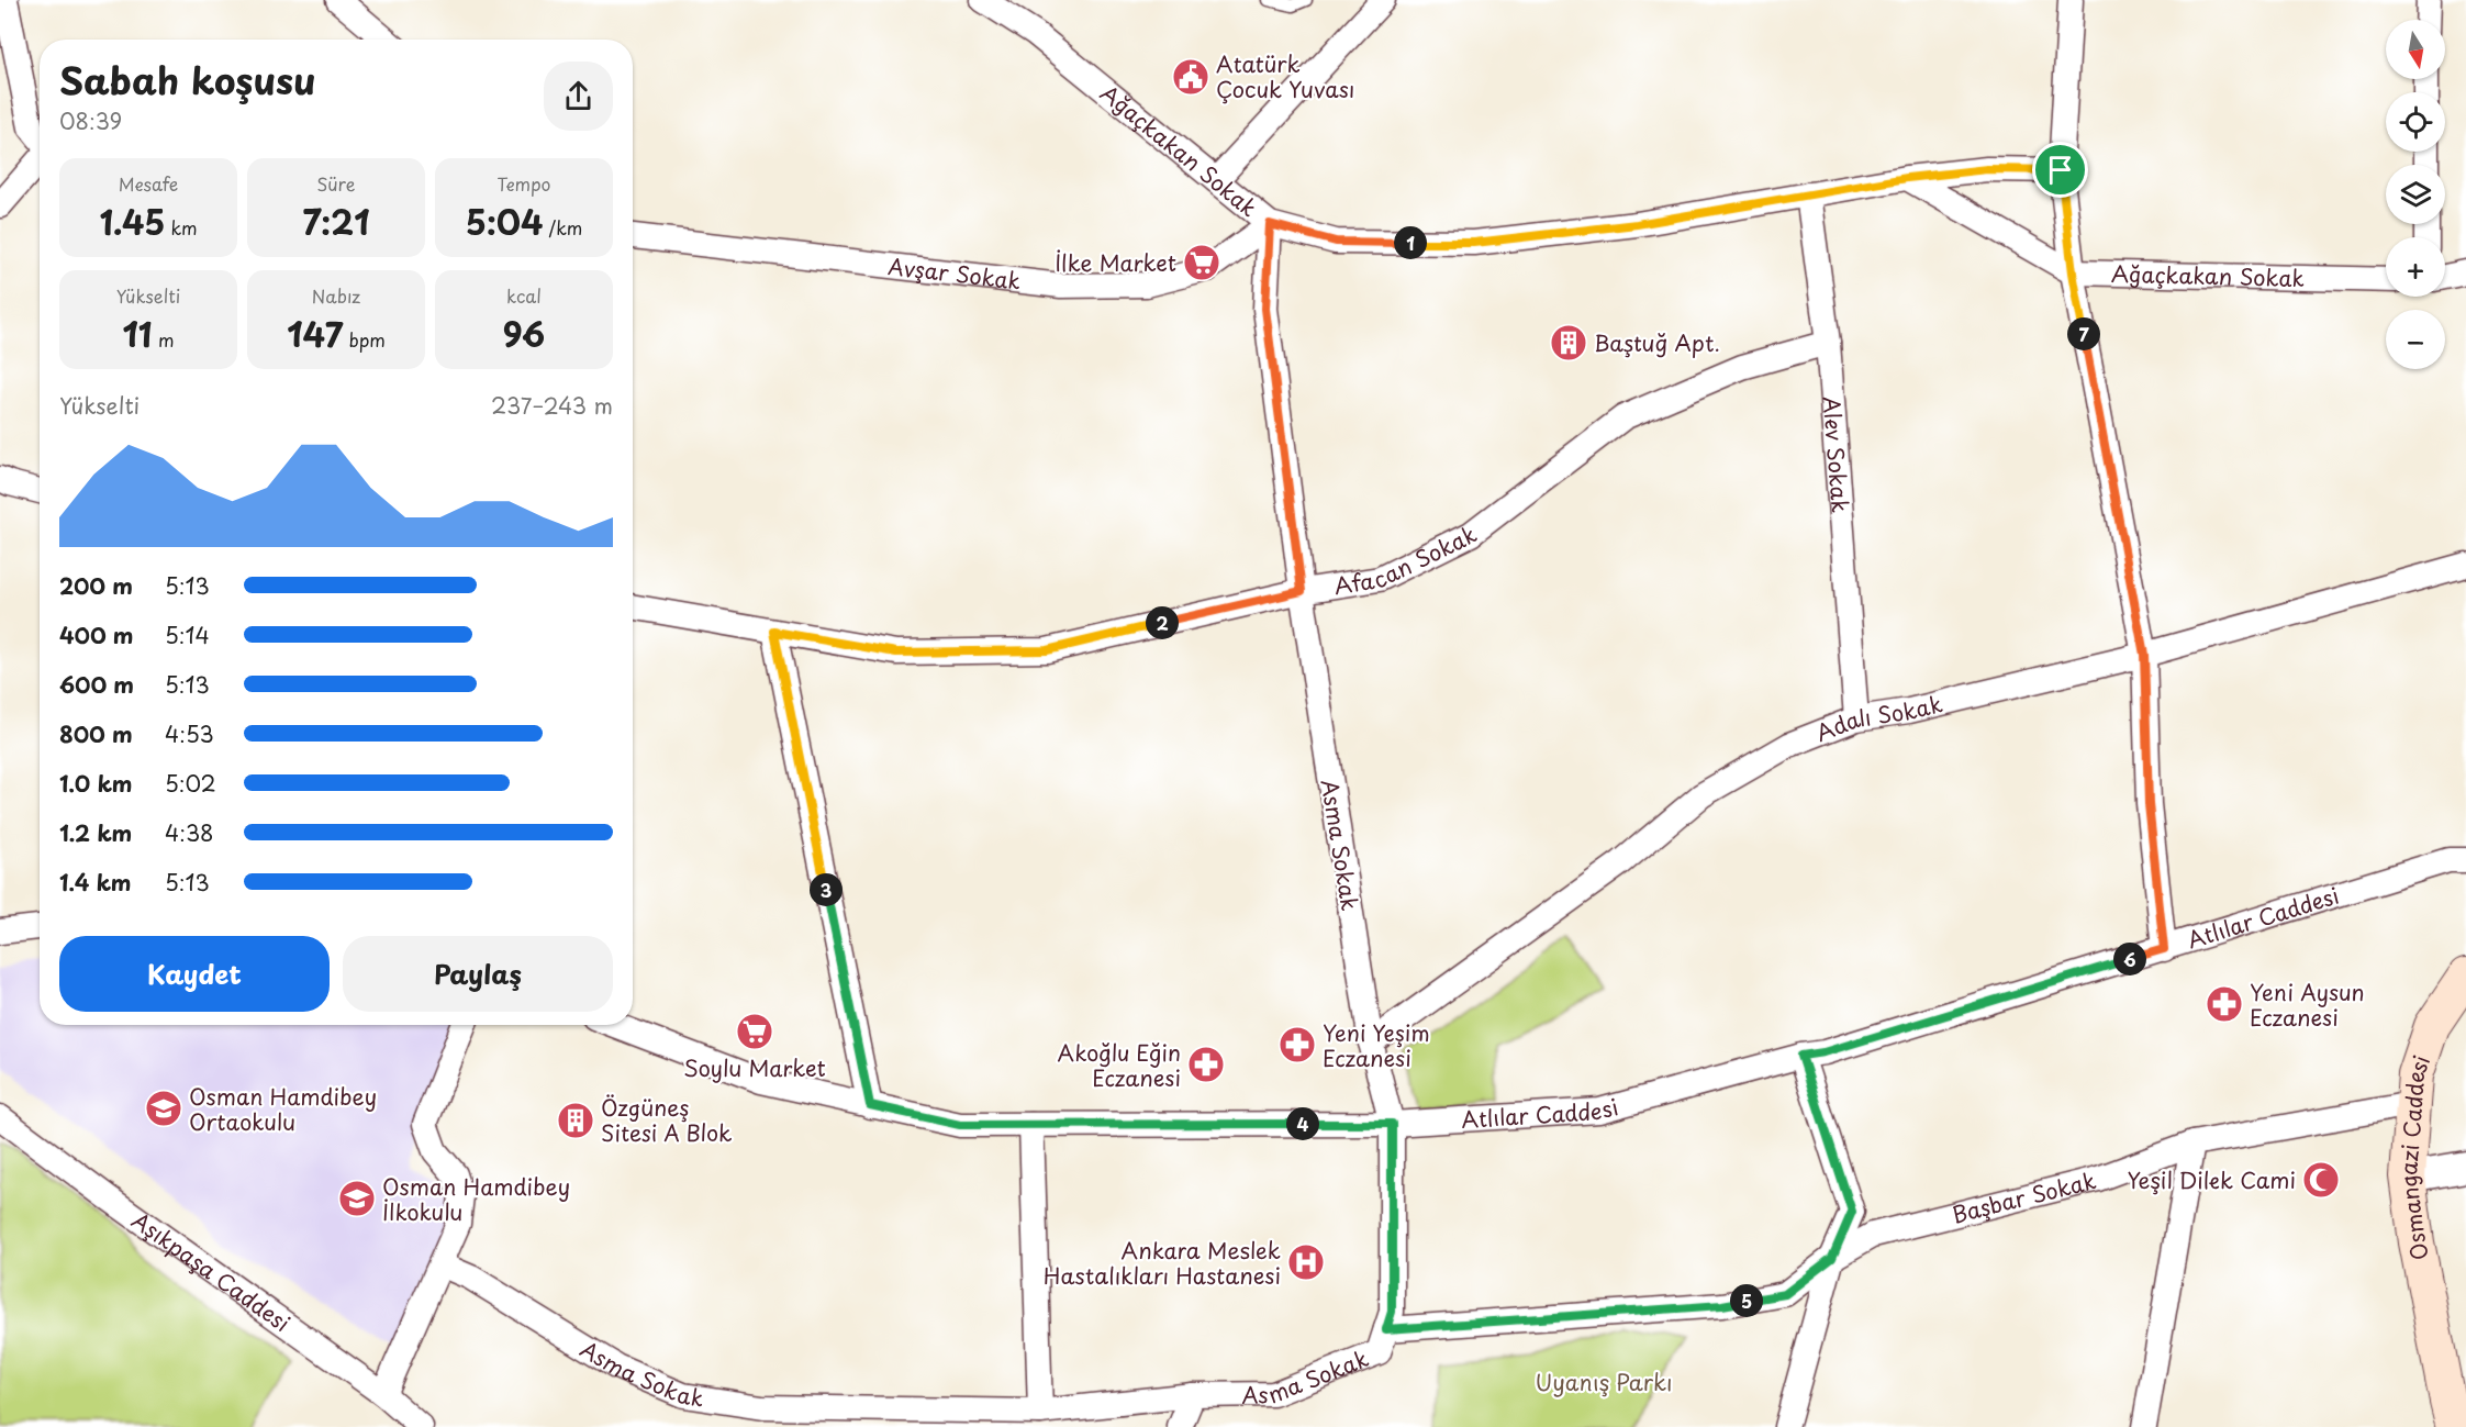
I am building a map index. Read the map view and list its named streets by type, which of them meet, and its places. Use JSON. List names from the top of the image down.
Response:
{
  "streets": {
    "main road": ["Osmangazi Caddesi"],
    "street": [
      "Ağaçkakan Sokak",
      "Avşar Sokak",
      "Alev Sokak",
      "Afacan Sokak",
      "Adalı Sokak",
      "Asma Sokak",
      "Atlılar Caddesi",
      "Başbar Sokak",
      "Aşıkpaşa Caddesi"
    ]
  },
  "crossings": [
    ["Ağaçkakan Sokak", "Avşar Sokak"],
    ["Ağaçkakan Sokak", "Alev Sokak"],
    ["Ağaçkakan Sokak", "Asma Sokak"],
    ["Avşar Sokak", "Asma Sokak"],
    ["Alev Sokak", "Afacan Sokak"],
    ["Alev Sokak", "Adalı Sokak"],
    ["Afacan Sokak", "Asma Sokak"],
    ["Adalı Sokak", "Asma Sokak"],
    ["Asma Sokak", "Atlılar Caddesi"],
    ["Asma Sokak", "Başbar Sokak"],
    ["Osmangazi Caddesi", "Başbar Sokak"]
  ],
  "parks": ["Uyanış Parkı"],
  "places": {
    "public building": ["Atatürk Çocuk Yuvası"],
    "supermarket": ["İlke Market", "Soylu Market"],
    "building": ["Baştuğ Apt.", "Özgüneş Sitesi A Blok"],
    "pharmacy": ["Yeni Aysun Eczanesi", "Yeni Yeşim Eczanesi", "Akoğlu Eğin Eczanesi"],
    "school or university": ["Osman Hamdibey Ortaokulu", "Osman Hamdibey İlkokulu"],
    "mosque": ["Yeşil Dilek Cami"],
    "hospital": ["Ankara Meslek Hastalıkları Hastanesi"]
  },
  "north": "bottom",
  "page": {
    "map_buttons": ["+", "−"],
    "heading": ["Sabah koşusu", "08:39"],
    "stats": [
      ["Mesafe", "1.45 km"],
      ["Süre", "7:21"],
      ["Tempo", "5:04 /km"],
      ["Yükselti", "11 m"],
      ["Nabız", "147 bpm"],
      ["kcal", "96"]
    ],
    "pins": [
      "1",
      "7",
      "2",
      "3",
      "6",
      "4",
      "5"
    ],
    "chart": ["Yükselti", "237–243 m"],
    "list": [
      {
        "name": "200 m",
        "note": "5:13"
      },
      {
        "name": "400 m",
        "note": "5:14"
      },
      {
        "name": "600 m",
        "note": "5:13"
      },
      {
        "name": "800 m",
        "note": "4:53"
      },
      {
        "name": "1.0 km",
        "note": "5:02"
      },
      {
        "name": "1.2 km",
        "note": "4:38"
      },
      {
        "name": "1.4 km",
        "note": "5:13"
      }
    ],
    "buttons": ["Kaydet", "Paylaş"]
  }
}
